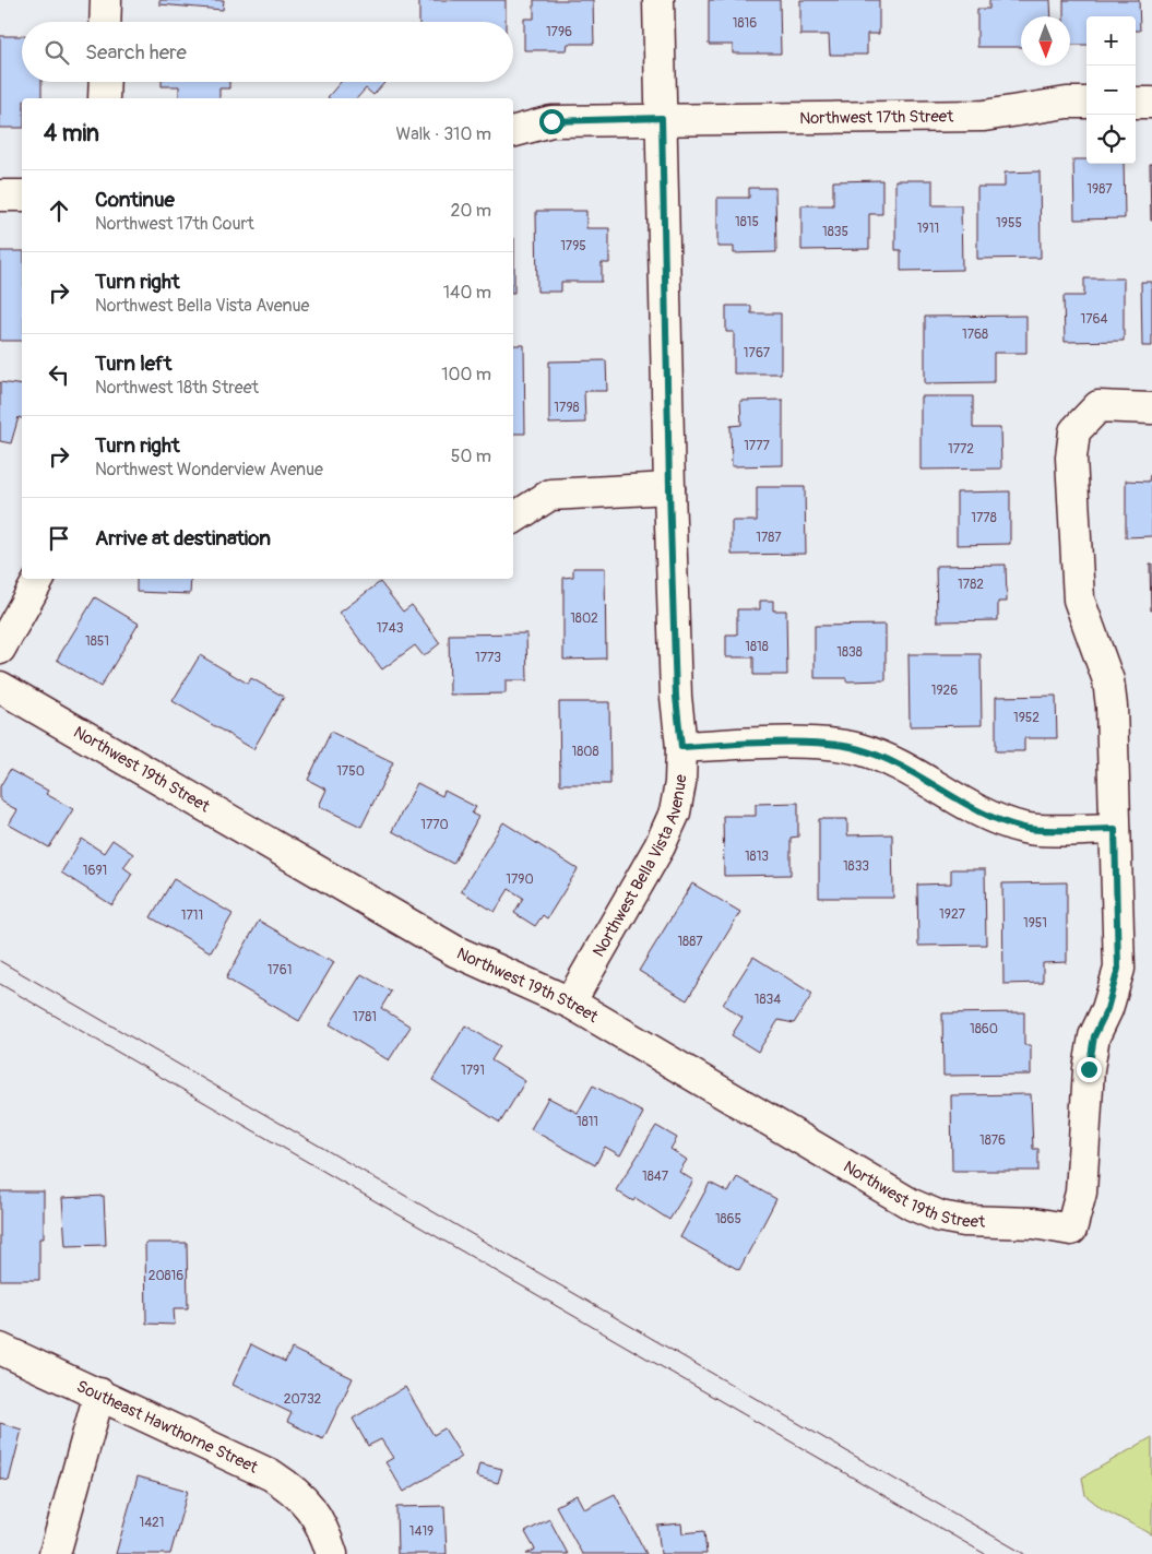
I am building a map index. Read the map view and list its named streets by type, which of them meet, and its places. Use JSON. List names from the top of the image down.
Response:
{
  "streets": {
    "street": [
      "Northwest 17th Street",
      "Northwest 19th Street",
      "Northwest Bella Vista Avenue",
      "Southeast Hawthorne Street"
    ]
  },
  "crossings": [
    ["Northwest 17th Street", "Northwest Bella Vista Avenue"],
    ["Northwest 19th Street", "Northwest Bella Vista Avenue"]
  ],
  "house_numbers": [
    "1816",
    "1796",
    "1987",
    "1815",
    "1955",
    "1911",
    "1835",
    "1795",
    "1764",
    "1768",
    "1767",
    "1798",
    "1777",
    "1772",
    "1778",
    "1787",
    "1782",
    "1802",
    "1743",
    "1851",
    "1818",
    "1838",
    "1773",
    "1926",
    "1952",
    "1808",
    "1750",
    "1770",
    "1813",
    "1833",
    "1691",
    "1790",
    "1927",
    "1711",
    "1951",
    "1887",
    "1761",
    "1834",
    "1781",
    "1860",
    "1791",
    "1811",
    "1876",
    "1847",
    "1865",
    "20816",
    "20732",
    "1421",
    "1419"
  ],
  "north": "bottom",
  "page": {
    "map_buttons": ["+", "−"],
    "search": "Search here",
    "heading": ["4 min", "Walk · 310 m"],
    "list": [
      ["Continue", "Northwest 17th Court", "20 m"],
      ["Turn right", "Northwest Bella Vista Avenue", "140 m"],
      ["Turn left", "Northwest 18th Street", "100 m"],
      ["Turn right", "Northwest Wonderview Avenue", "50 m"],
      "Arrive at destination"
    ]
  }
}
